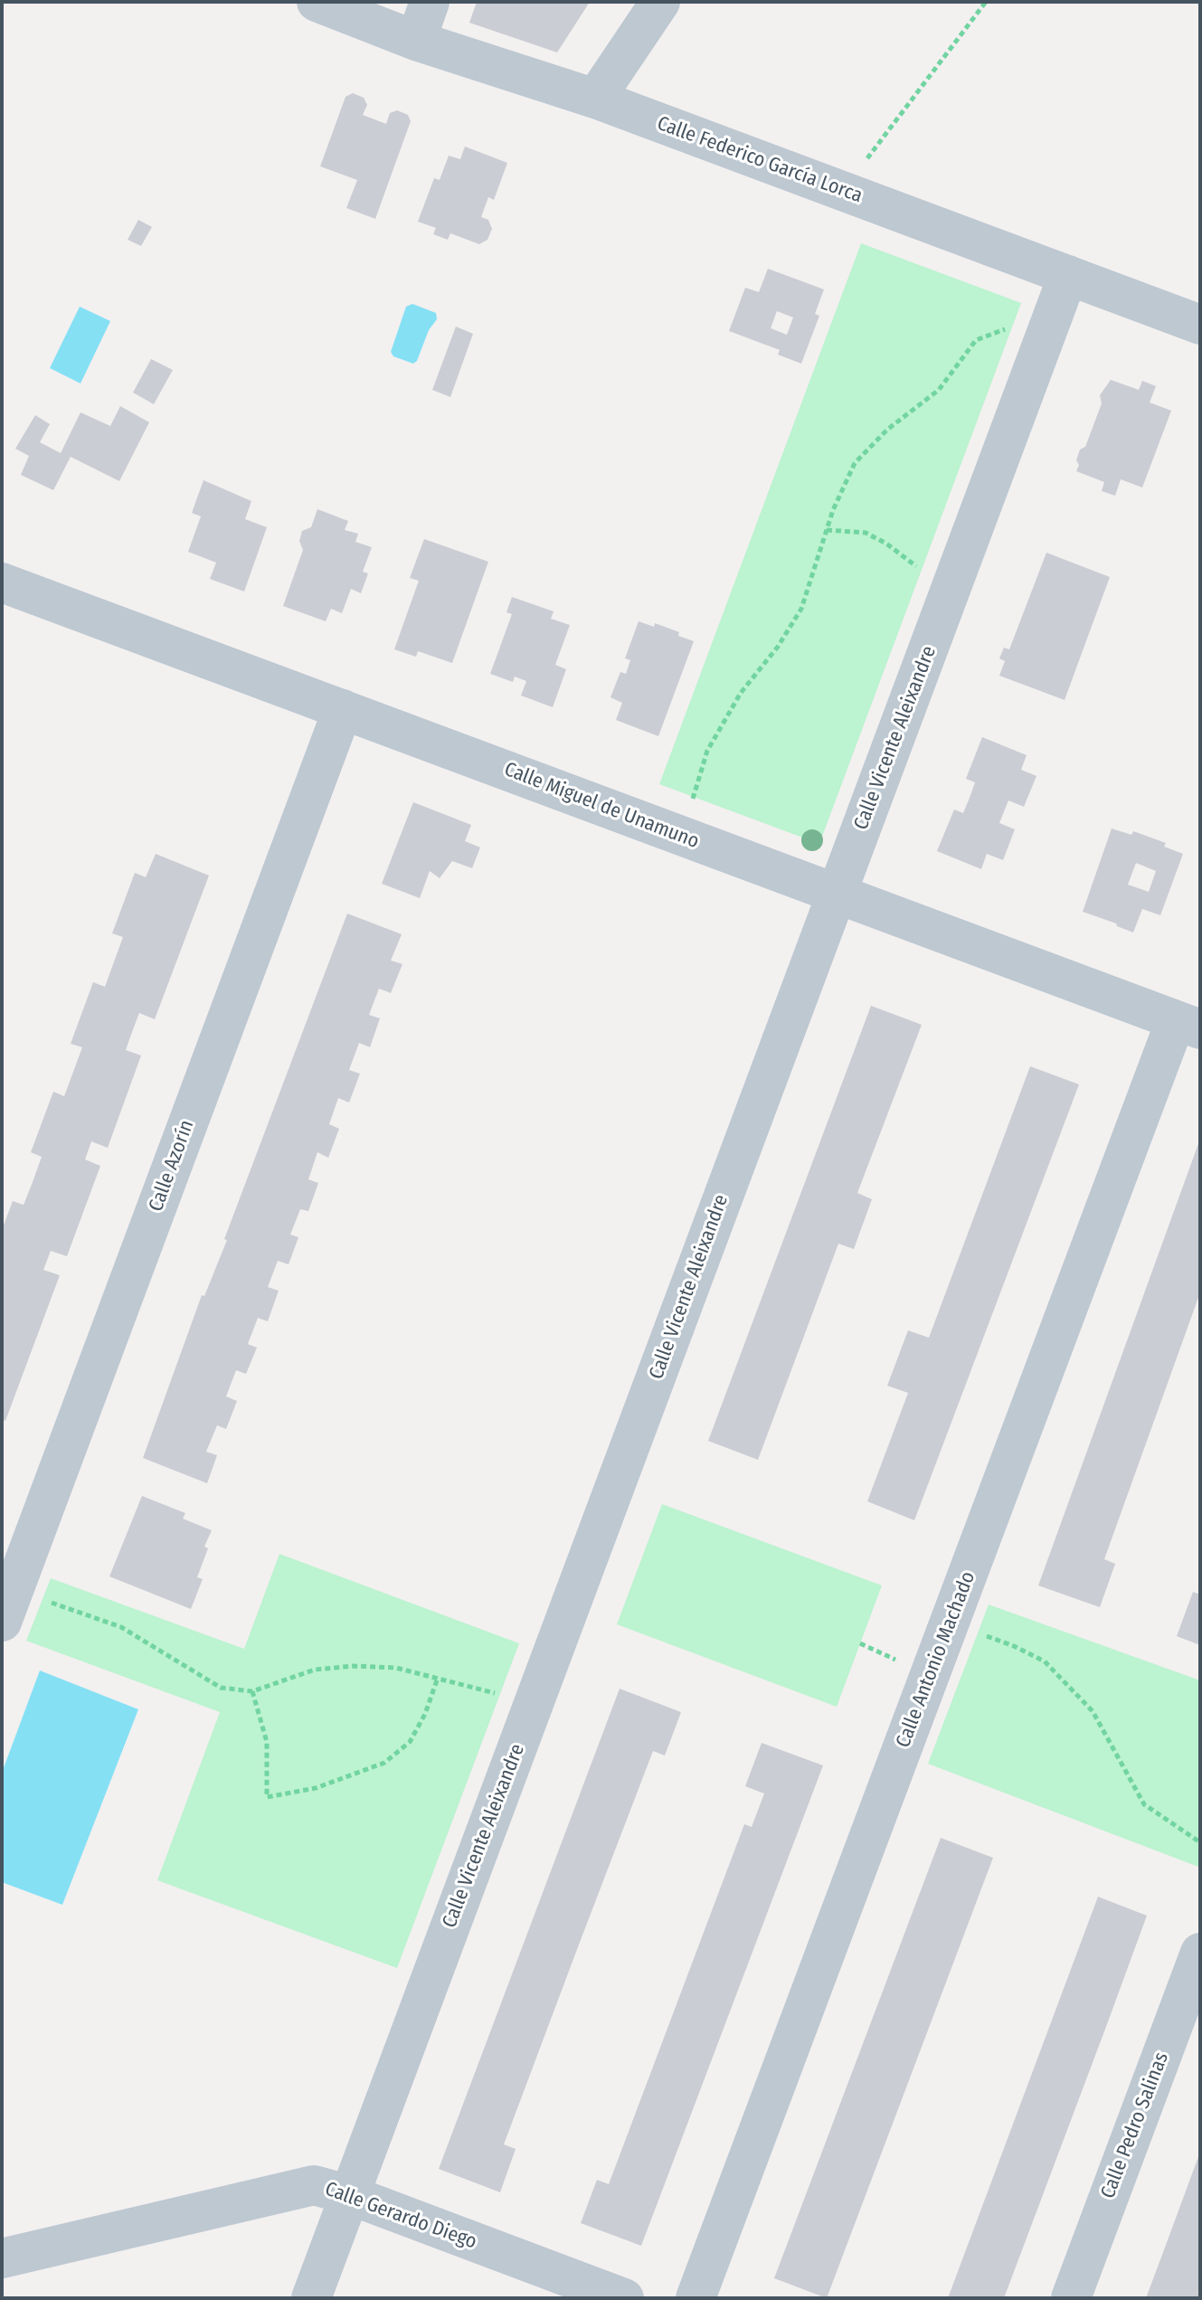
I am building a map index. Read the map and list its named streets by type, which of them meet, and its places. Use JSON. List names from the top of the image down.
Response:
{
  "streets": {
    "street": [
      "Calle Federico García Lorca",
      "Calle Vicente Aleixandre",
      "Calle Miguel de Unamuno",
      "Calle Azorín",
      "Calle Antonio Machado",
      "Calle Pedro Salinas",
      "Calle Gerardo Diego"
    ]
  },
  "crossings": [
    ["Calle Federico García Lorca", "Calle Vicente Aleixandre"],
    ["Calle Vicente Aleixandre", "Calle Miguel de Unamuno"],
    ["Calle Vicente Aleixandre", "Calle Gerardo Diego"],
    ["Calle Miguel de Unamuno", "Calle Azorín"],
    ["Calle Miguel de Unamuno", "Calle Antonio Machado"]
  ]
}
